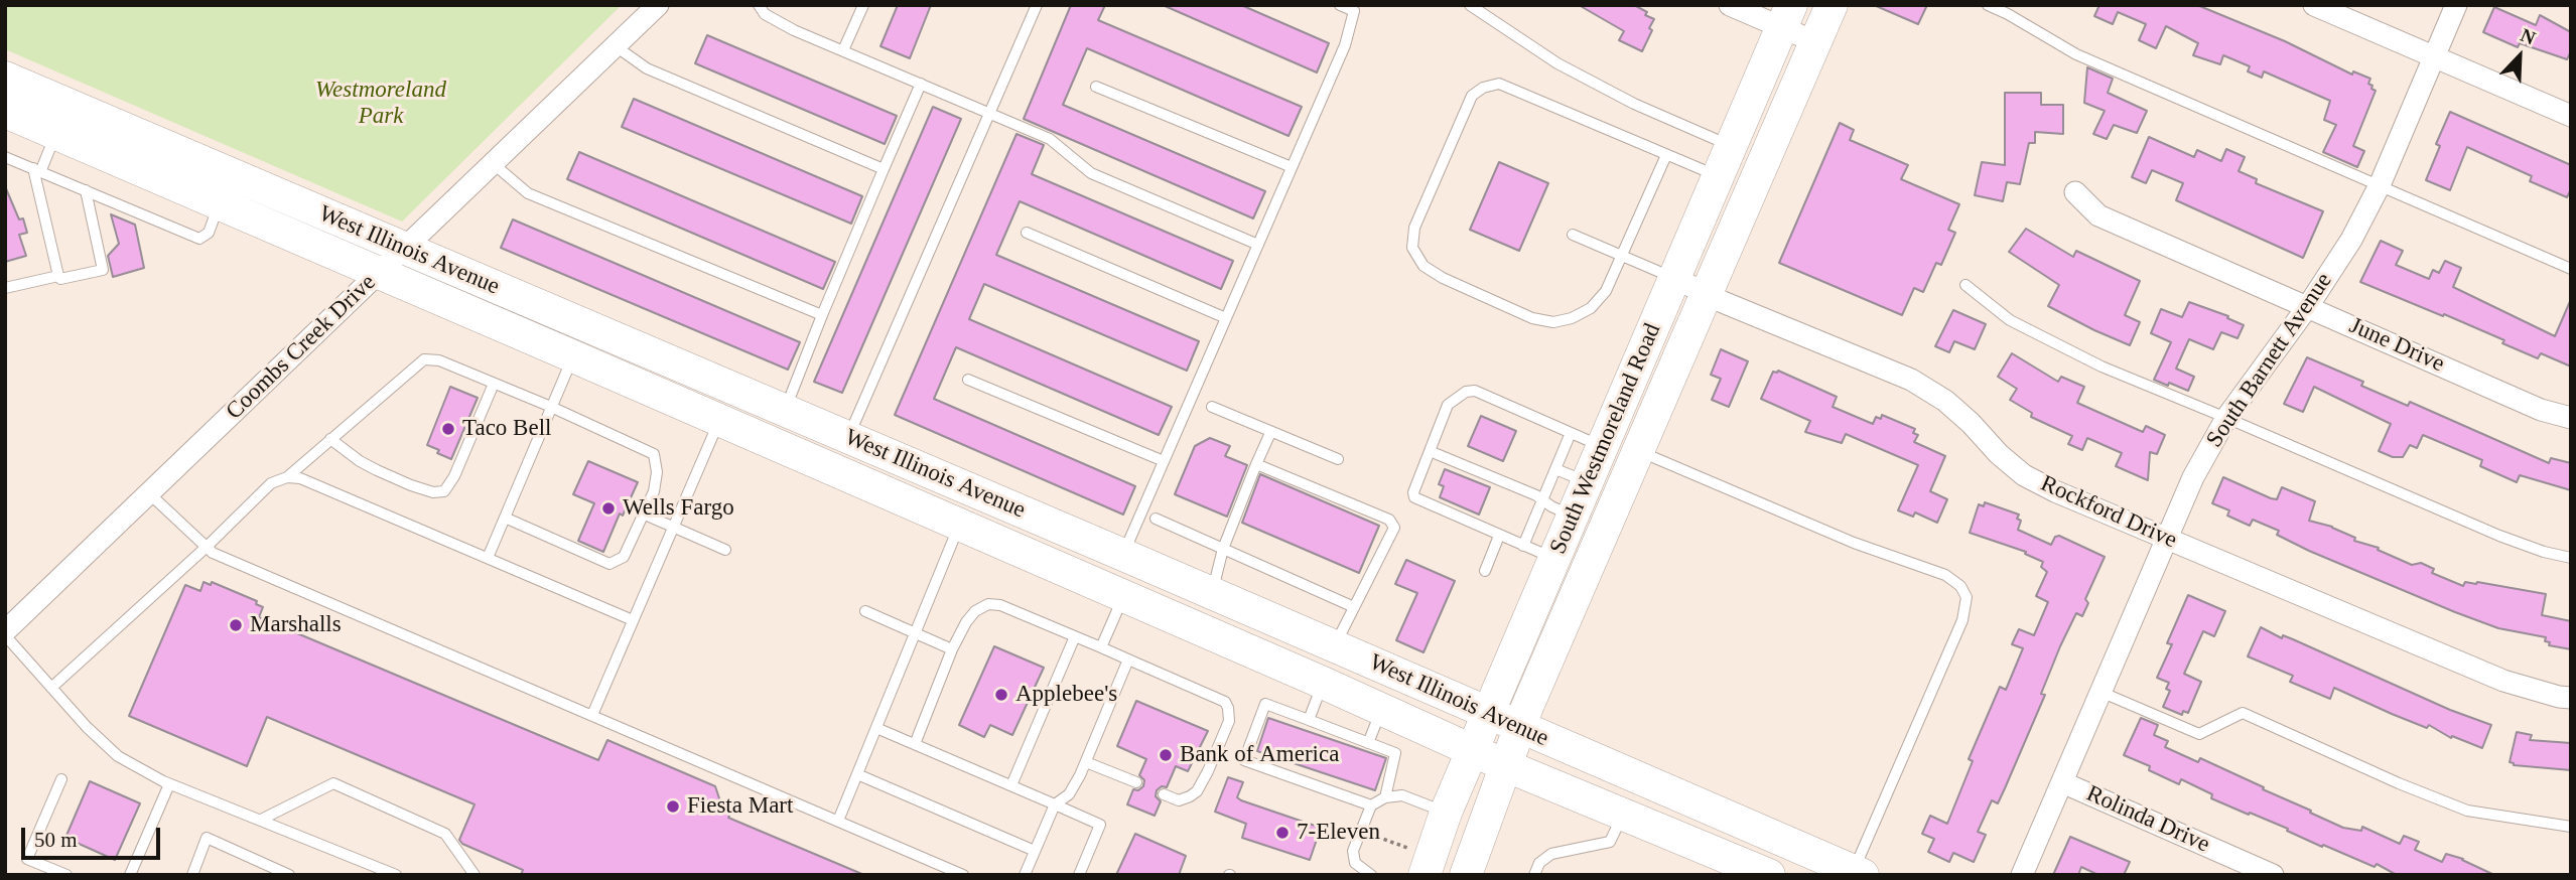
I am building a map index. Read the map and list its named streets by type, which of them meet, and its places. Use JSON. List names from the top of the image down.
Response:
{
  "streets": {
    "main road": ["West Illinois Avenue", "South Westmoreland Road"],
    "street": [
      "June Drive",
      "Coombs Creek Drive",
      "South Barnett Avenue",
      "Rockford Drive",
      "Rolinda Drive"
    ]
  },
  "crossings": [
    ["West Illinois Avenue", "Coombs Creek Drive"],
    ["West Illinois Avenue", "South Westmoreland Road"],
    ["June Drive", "South Barnett Avenue"],
    ["South Barnett Avenue", "Rockford Drive"],
    ["South Barnett Avenue", "Rolinda Drive"],
    ["South Westmoreland Road", "Rockford Drive"]
  ],
  "parks": ["Westmoreland Park"],
  "places": [
    "Taco Bell",
    "Wells Fargo",
    "Marshalls",
    "Applebee's",
    "Bank of America",
    "Fiesta Mart",
    "7-Eleven"
  ],
  "scale_bar": "50 m",
  "north": "top right"
}
